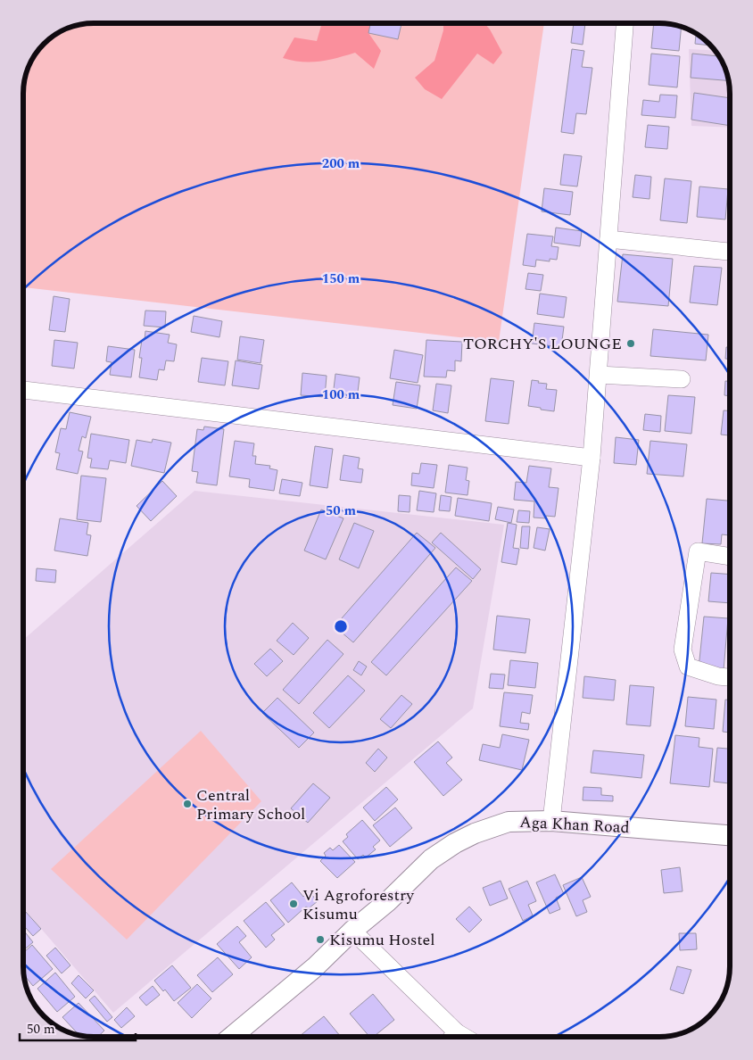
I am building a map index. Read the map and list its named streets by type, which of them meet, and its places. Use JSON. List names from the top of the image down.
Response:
{
  "streets": {
    "street": ["Aga Khan Road"]
  },
  "places": [
    "TORCHY'S LOUNGE",
    "Central Primary School",
    "Vi Agroforestry Kisumu",
    "Kisumu Hostel"
  ],
  "scale_bar": "50 m",
  "rings": [
    "200 m",
    "150 m",
    "100 m",
    "50 m"
  ]
}
